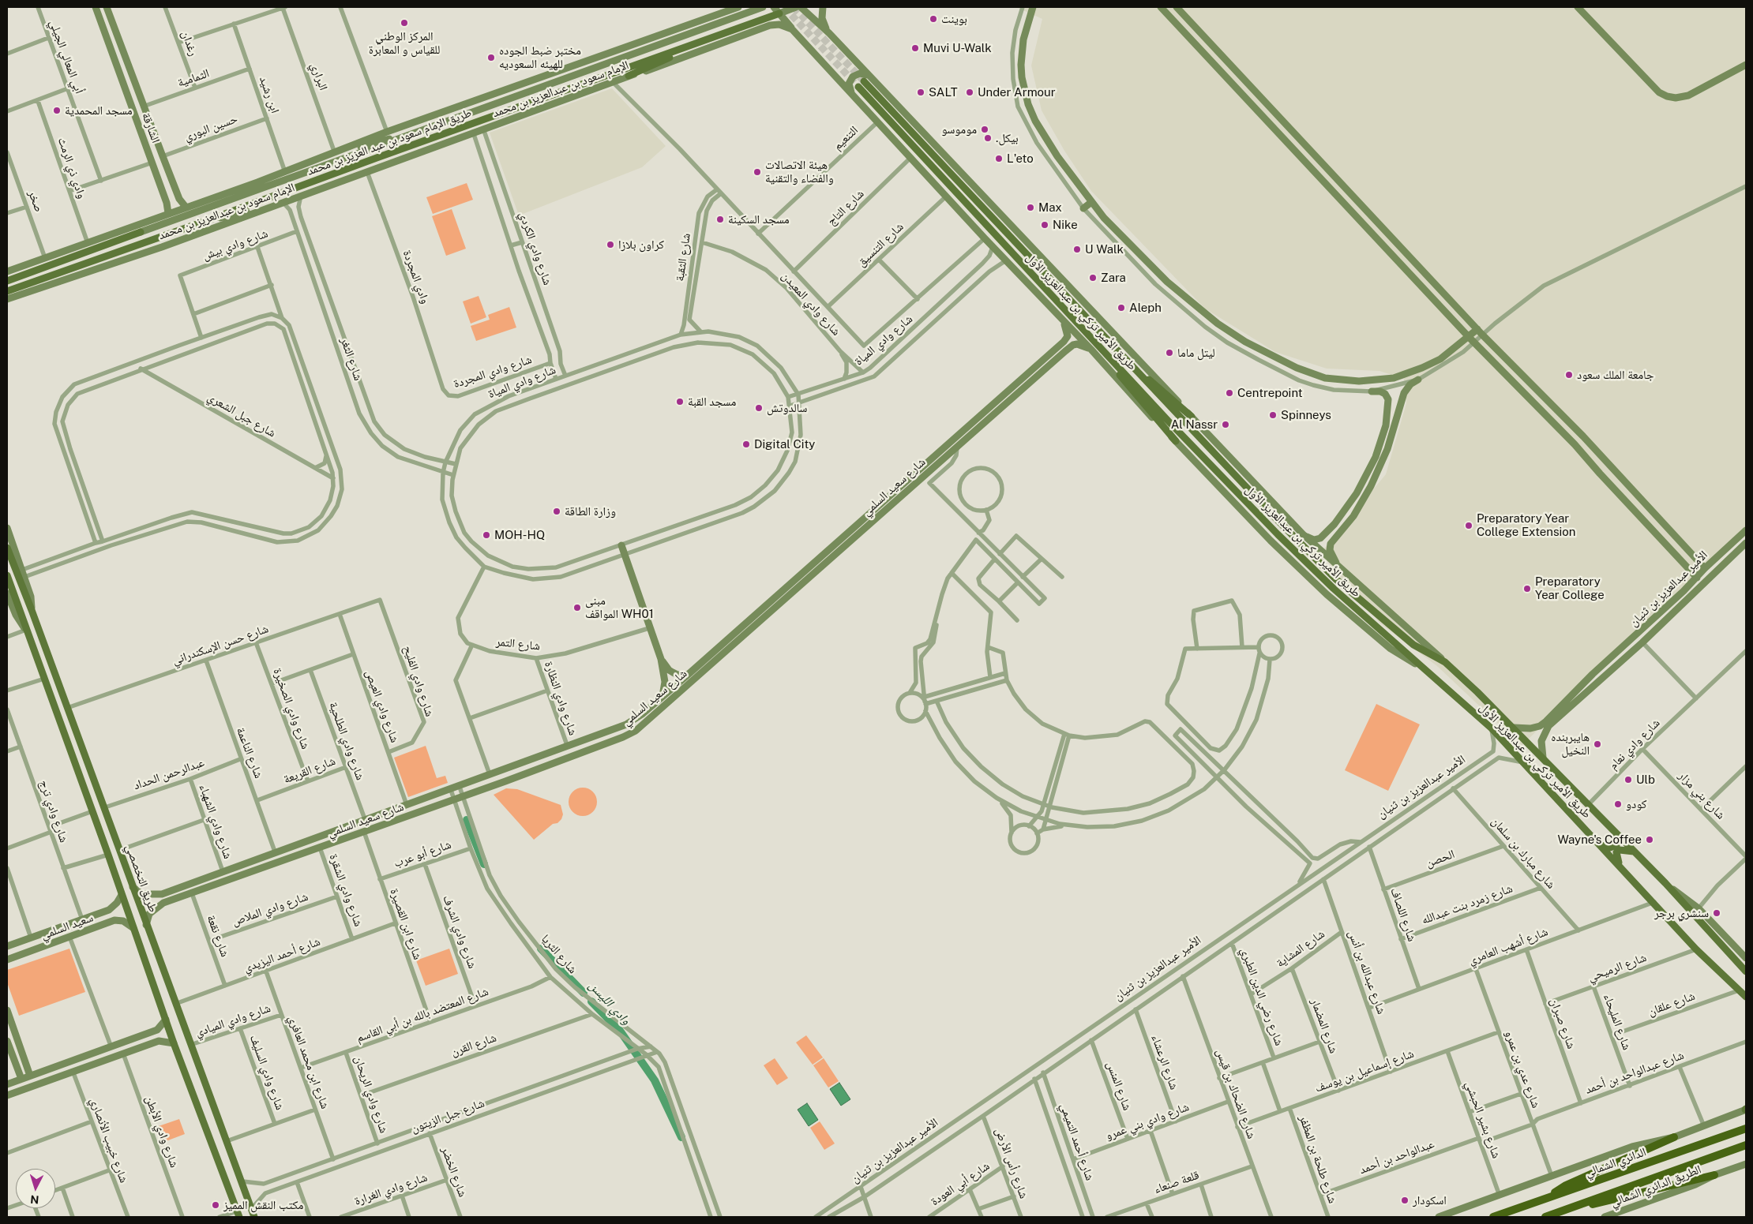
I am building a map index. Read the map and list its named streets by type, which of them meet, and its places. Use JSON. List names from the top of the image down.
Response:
{
  "streets": {
    "highway": ["الدائري الشمالي"],
    "main road": ["طريق الإمام سعود بن عبد العزيز بن محمد", "طريق الأمير تركي بن عبدالعزيز الأول", "طريق التخصصي"],
    "street": [
      "رغدان",
      "أبي المعالي الجيلي",
      "البراري",
      "الثمامية",
      "الإمام سعود بن عبدالعزيز بن محمد",
      "ابن رشيد",
      "الشارقة",
      "حسين البوري",
      "التنعيم",
      "وادي ذي الرمث",
      "صخر",
      "شارع التاج",
      "شارع وادي بيش",
      "شارع التنسيق",
      "شارع وادي الكردي",
      "شارع الثقبة",
      "وادي المجردة",
      "شارع وادي المعيدن",
      "شارع وادي المياة",
      "شارع الثغر",
      "شارع وادي المجردة",
      "شارع جبل الشعري",
      "شارع سعيد السلمي",
      "الأمير عبدالعزيز بن ثنيان",
      "شارع التمر",
      "شارع حسن الإسكندراني",
      "شارع وادي الفليح",
      "شارع وادي النظارة",
      "شارع وادي العيص",
      "شارع وادي الصخيرة",
      "شارع وادي الطلحية",
      "شارع وادي نعام",
      "شارع الناعمة",
      "شارع القريعة",
      "عبدالرحمن الحداد",
      "شارع بني مزار",
      "شارع وادي ترج",
      "شارع وادي الشهباء",
      "شارع مبارك بن سلمان",
      "شارع أبو عرب",
      "الحصن",
      "شارع وادي الشقرة",
      "شارع زمرد بنت عبدالله",
      "شارع وادي الملاص",
      "شارع اللصاف",
      "شارع ابن القصيرة",
      "سعيد السلمي",
      "شارع وادي الشرف",
      "شارع نقعة",
      "شارع أشهب العامري",
      "شارع المشاية",
      "شارع الثريا",
      "شارع أحمد اليزيدي",
      "شارع الرميحي",
      "شارع عبدالله بن أنس",
      "شارع رضي الدين الطبري",
      "شارع علقان",
      "شارع المعتضد بالله بن أبي القاسم",
      "شارع وادي الميادي",
      "شارع المليحاء",
      "شارع صبران",
      "شارع المضمار",
      "شارع القرن",
      "شارع ابن محمد العافري",
      "شارع الرعشاء",
      "شارع عدي بن عمرو",
      "شارع إسماعيل بن يوسف",
      "شارع وادي السليف",
      "شارع عبدالواحد بن أحمد",
      "شارع المنس",
      "شارع الضحاك بن قيس",
      "شارع وادي الريحان",
      "شارع جبل الزيتون",
      "شارع بشير الحبشي",
      "شارع وادي بني عمرو",
      "شارع وادي الأبطن",
      "شارع خبيب الأنصاري",
      "شارع أحمد التميمي",
      "عبدالواحد بن أحمد",
      "شارع طلحة بن المظفر",
      "شارع رأس الأرض",
      "شارع الخضر",
      "قلعة صنعاء",
      "شارع أبي العودة",
      "الطريق الدائري الشمالي",
      "شارع وادي الغرارة"
    ]
  },
  "crossings": [
    ["رغدان", "الثمامية"],
    ["البراري", "الإمام سعود بن عبدالعزيز بن محمد"],
    ["الثمامية", "ابن رشيد"],
    ["الثمامية", "الشارقة"],
    ["الإمام سعود بن عبدالعزيز بن محمد", "ابن رشيد"],
    ["الإمام سعود بن عبدالعزيز بن محمد", "الشارقة"],
    ["الإمام سعود بن عبدالعزيز بن محمد", "وادي ذي الرمث"],
    ["الإمام سعود بن عبدالعزيز بن محمد", "صخر"],
    ["الإمام سعود بن عبدالعزيز بن محمد", "شارع وادي الكردي"],
    ["الإمام سعود بن عبدالعزيز بن محمد", "وادي المجردة"],
    ["الإمام سعود بن عبدالعزيز بن محمد", "شارع الثغر"],
    ["ابن رشيد", "حسين البوري"],
    ["الشارقة", "حسين البوري"],
    ["شارع وادي بيش", "شارع الثغر"],
    ["شارع وادي الكردي", "شارع وادي المياة"],
    ["شارع وادي الكردي", "شارع وادي المجردة"],
    ["شارع الثقبة", "شارع وادي المعيدن"],
    ["شارع الثقبة", "شارع وادي المياة"],
    ["وادي المجردة", "شارع وادي المجردة"],
    ["طريق الأمير تركي بن عبدالعزيز الأول", "الأمير عبدالعزيز بن ثنيان"],
    ["طريق الأمير تركي بن عبدالعزيز الأول", "شارع وادي نعام"],
    ["طريق الأمير تركي بن عبدالعزيز الأول", "شارع أشهب العامري"],
    ["طريق الأمير تركي بن عبدالعزيز الأول", "شارع الرميحي"],
    ["طريق الأمير تركي بن عبدالعزيز الأول", "شارع علقان"],
    ["شارع وادي المياة", "شارع الثغر"],
    ["شارع سعيد السلمي", "شارع وادي النظارة"],
    ["شارع سعيد السلمي", "شارع وادي العيص"],
    ["شارع سعيد السلمي", "شارع وادي الطلحية"],
    ["شارع سعيد السلمي", "شارع الناعمة"],
    ["شارع سعيد السلمي", "شارع وادي الشهباء"],
    ["شارع سعيد السلمي", "طريق التخصصي"],
    ["شارع سعيد السلمي", "شارع وادي الشقرة"],
    ["شارع سعيد السلمي", "شارع ابن القصيرة"],
    ["شارع سعيد السلمي", "شارع نقعة"],
    ["شارع سعيد السلمي", "شارع الثريا"],
    ["الأمير عبدالعزيز بن ثنيان", "شارع مبارك بن سلمان"],
    ["الأمير عبدالعزيز بن ثنيان", "شارع اللصاف"],
    ["الأمير عبدالعزيز بن ثنيان", "شارع عبدالله بن أنس"],
    ["الأمير عبدالعزيز بن ثنيان", "شارع رضي الدين الطبري"],
    ["الأمير عبدالعزيز بن ثنيان", "شارع الرعشاء"],
    ["الأمير عبدالعزيز بن ثنيان", "شارع المنس"],
    ["الأمير عبدالعزيز بن ثنيان", "شارع الضحاك بن قيس"],
    ["الأمير عبدالعزيز بن ثنيان", "شارع أحمد التميمي"],
    ["الأمير عبدالعزيز بن ثنيان", "شارع رأس الأرض"],
    ["شارع التمر", "شارع وادي النظارة"],
    ["شارع حسن الإسكندراني", "شارع وادي الفليح"],
    ["شارع حسن الإسكندراني", "شارع وادي العيص"],
    ["شارع حسن الإسكندراني", "شارع وادي الصخيرة"],
    ["شارع حسن الإسكندراني", "شارع الناعمة"],
    ["شارع حسن الإسكندراني", "طريق التخصصي"],
    ["شارع وادي الفليح", "شارع وادي العيص"],
    ["شارع وادي الصخيرة", "شارع القريعة"],
    ["شارع وادي الطلحية", "شارع القريعة"],
    ["شارع وادي نعام", "شارع بني مزار"],
    ["شارع الناعمة", "شارع القريعة"],
    ["شارع الناعمة", "عبدالرحمن الحداد"],
    ["عبدالرحمن الحداد", "شارع وادي الشهباء"],
    ["عبدالرحمن الحداد", "طريق التخصصي"],
    ["شارع وادي ترج", "سعيد السلمي"],
    ["شارع مبارك بن سلمان", "الحصن"],
    ["شارع مبارك بن سلمان", "شارع زمرد بنت عبدالله"],
    ["شارع مبارك بن سلمان", "شارع أشهب العامري"],
    ["شارع أبو عرب", "شارع ابن القصيرة"],
    ["شارع أبو عرب", "شارع وادي الشرف"],
    ["شارع أبو عرب", "شارع الثريا"],
    ["الحصن", "شارع اللصاف"],
    ["طريق التخصصي", "سعيد السلمي"],
    ["طريق التخصصي", "شارع أحمد اليزيدي"],
    ["طريق التخصصي", "شارع وادي الميادي"],
    ["طريق التخصصي", "شارع جبل الزيتون"],
    ["شارع وادي الشقرة", "شارع وادي الملاص"],
    ["شارع وادي الشقرة", "شارع أحمد اليزيدي"],
    ["شارع زمرد بنت عبدالله", "شارع اللصاف"],
    ["شارع وادي الملاص", "شارع نقعة"],
    ["شارع اللصاف", "شارع أشهب العامري"],
    ["شارع ابن القصيرة", "شارع أحمد اليزيدي"],
    ["شارع ابن القصيرة", "شارع المعتضد بالله بن أبي القاسم"],
    ["شارع وادي الشرف", "شارع المعتضد بالله بن أبي القاسم"],
    ["شارع نقعة", "شارع أحمد اليزيدي"],
    ["شارع أشهب العامري", "شارع عبدالله بن أنس"],
    ["شارع أشهب العامري", "شارع صبران"],
    ["شارع أشهب العامري", "شارع عدي بن عمرو"],
    ["شارع المشاية", "شارع عبدالله بن أنس"],
    ["شارع المشاية", "شارع رضي الدين الطبري"],
    ["شارع المشاية", "شارع المضمار"],
    ["شارع الثريا", "شارع المعتضد بالله بن أبي القاسم"],
    ["شارع الثريا", "شارع القرن"],
    ["شارع الثريا", "شارع جبل الزيتون"],
    ["شارع أحمد اليزيدي", "شارع ابن محمد العافري"],
    ["شارع الرميحي", "شارع المليحاء"],
    ["شارع الرميحي", "شارع صبران"],
    ["شارع عبدالله بن أنس", "شارع إسماعيل بن يوسف"],
    ["شارع علقان", "شارع المليحاء"],
    ["شارع المعتضد بالله بن أبي القاسم", "شارع ابن محمد العافري"],
    ["شارع المعتضد بالله بن أبي القاسم", "شارع وادي الريحان"],
    ["شارع وادي الميادي", "شارع ابن محمد العافري"],
    ["شارع وادي الميادي", "شارع وادي السليف"],
    ["شارع المليحاء", "شارع عبدالواحد بن أحمد"],
    ["شارع صبران", "شارع عبدالواحد بن أحمد"],
    ["شارع المضمار", "شارع إسماعيل بن يوسف"],
    ["شارع القرن", "شارع وادي الريحان"],
    ["شارع ابن محمد العافري", "شارع جبل الزيتون"],
    ["شارع الرعشاء", "شارع وادي بني عمرو"],
    ["شارع عدي بن عمرو", "شارع إسماعيل بن يوسف"],
    ["شارع عدي بن عمرو", "شارع عبدالواحد بن أحمد"],
    ["شارع عدي بن عمرو", "الدائري الشمالي"],
    ["شارع إسماعيل بن يوسف", "شارع الضحاك بن قيس"],
    ["شارع إسماعيل بن يوسف", "شارع بشير الحبشي"],
    ["شارع إسماعيل بن يوسف", "شارع طلحة بن المظفر"],
    ["شارع عبدالواحد بن أحمد", "شارع بشير الحبشي"],
    ["شارع عبدالواحد بن أحمد", "عبدالواحد بن أحمد"],
    ["شارع المنس", "شارع وادي بني عمرو"],
    ["شارع الضحاك بن قيس", "شارع وادي بني عمرو"],
    ["شارع الضحاك بن قيس", "قلعة صنعاء"],
    ["شارع وادي الريحان", "شارع جبل الزيتون"],
    ["شارع جبل الزيتون", "شارع الخضر"],
    ["شارع بشير الحبشي", "عبدالواحد بن أحمد"],
    ["شارع بشير الحبشي", "الدائري الشمالي"],
    ["شارع وادي بني عمرو", "شارع أحمد التميمي"],
    ["عبدالواحد بن أحمد", "شارع طلحة بن المظفر"],
    ["شارع رأس الأرض", "شارع أبي العودة"],
    ["شارع الخضر", "شارع وادي الغرارة"]
  ],
  "water": ["وادي الليسن"],
  "places": [
    "بوينت",
    "المركز الوطني للقياس و المعابرة",
    "Muvi U-Walk",
    "مختبر ضبط الجوده للهيئه السعوديه",
    "SALT",
    "Under Armour",
    "مسجد المحمدية",
    "موموسو",
    ".بيكل",
    "L'eto",
    "هيئة الاتصالات والفضاء والتقنية",
    "Max",
    "مسجد السكينة",
    "Nike",
    "كراون بلازا",
    "U Walk",
    "Zara",
    "Aleph",
    "ليتل ماما",
    "جامعة الملك سعود",
    "Centrepoint",
    "مسجد القبة",
    "سالدوتش",
    "Spinneys",
    "Al Nassr",
    "Digital City",
    "وزارة الطاقة",
    "Preparatory Year College Extension",
    "MOH-HQ",
    "Preparatory Year College",
    "مبنى المواقف WH01",
    "هايبربنده النخيل",
    "Ulb",
    "كودو",
    "Wayne's Coffee",
    "سنشري برجر",
    "اسكودار",
    "مكتب النقش المميز"
  ],
  "north": "bottom"
}
